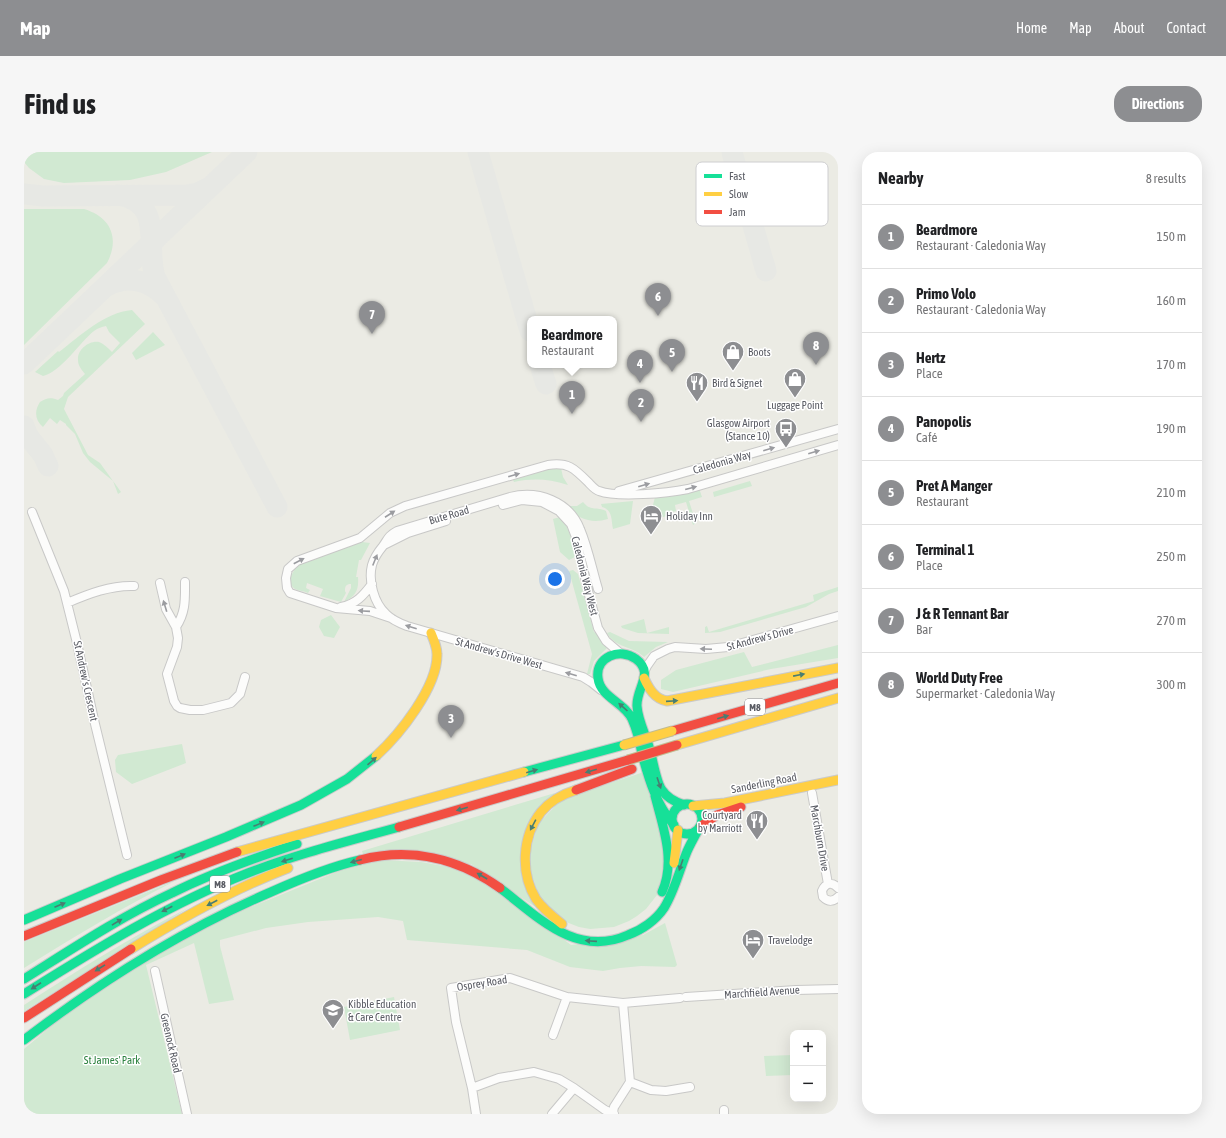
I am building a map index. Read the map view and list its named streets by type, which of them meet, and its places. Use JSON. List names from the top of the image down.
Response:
{
  "streets": {
    "main road": ["M8", "Sanderling Road"],
    "street": [
      "Caledonia Way",
      "Bute Road",
      "Caledonia Way West",
      "St Andrew's Drive",
      "St Andrew's Drive West",
      "St Andrew's Crescent",
      "Marchburn Drive",
      "Osprey Road",
      "Marchfield Avenue",
      "Greenock Road"
    ]
  },
  "crossings": [
    ["Caledonia Way", "St Andrew's Drive West"],
    ["Bute Road", "Caledonia Way West"],
    ["Bute Road", "St Andrew's Drive West"],
    ["Sanderling Road", "Marchburn Drive"],
    ["Osprey Road", "Marchfield Avenue"]
  ],
  "one_way": [
    "Caledonia Way",
    "Bute Road",
    "St Andrew's Drive",
    "St Andrew's Drive West"
  ],
  "parks": ["St James' Park"],
  "places": {
    "shop": ["Boots", "Luggage Point"],
    "restaurant": ["Bird & Signet", "Courtyard by Marriott"],
    "bus stop": ["Glasgow Airport (Stance 10)"],
    "hotel": ["Holiday Inn", "Travelodge"],
    "school or university": ["Kibble Education & Care Centre"]
  },
  "legend": ["Fast", "Slow", "Jam"],
  "page": {
    "header": "Map",
    "nav": [
      "Home",
      "Map",
      "About",
      "Contact"
    ],
    "buttons": "Directions",
    "title": "Find us",
    "heading": ["Nearby", "8 results"],
    "list": [
      {
        "mark": "1",
        "name": "Beardmore",
        "note": "Restaurant · Caledonia Way",
        "value": "150 m"
      },
      {
        "mark": "2",
        "name": "Primo Volo",
        "note": "Restaurant · Caledonia Way",
        "value": "160 m"
      },
      {
        "mark": "3",
        "name": "Hertz",
        "note": "Place",
        "value": "170 m"
      },
      {
        "mark": "4",
        "name": "Panopolis",
        "note": "Café",
        "value": "190 m"
      },
      {
        "mark": "5",
        "name": "Pret A Manger",
        "note": "Restaurant",
        "value": "210 m"
      },
      {
        "mark": "6",
        "name": "Terminal 1",
        "note": "Place",
        "value": "250 m"
      },
      {
        "mark": "7",
        "name": "J & R Tennant Bar",
        "note": "Bar",
        "value": "270 m"
      },
      {
        "mark": "8",
        "name": "World Duty Free",
        "note": "Supermarket · Caledonia Way",
        "value": "300 m"
      }
    ],
    "pins": [
      "6",
      "7",
      "8",
      "5",
      "4",
      "1",
      "2",
      "3"
    ],
    "popup": ["Beardmore", "Restaurant"],
    "map_buttons": ["+", "−"]
  }
}
